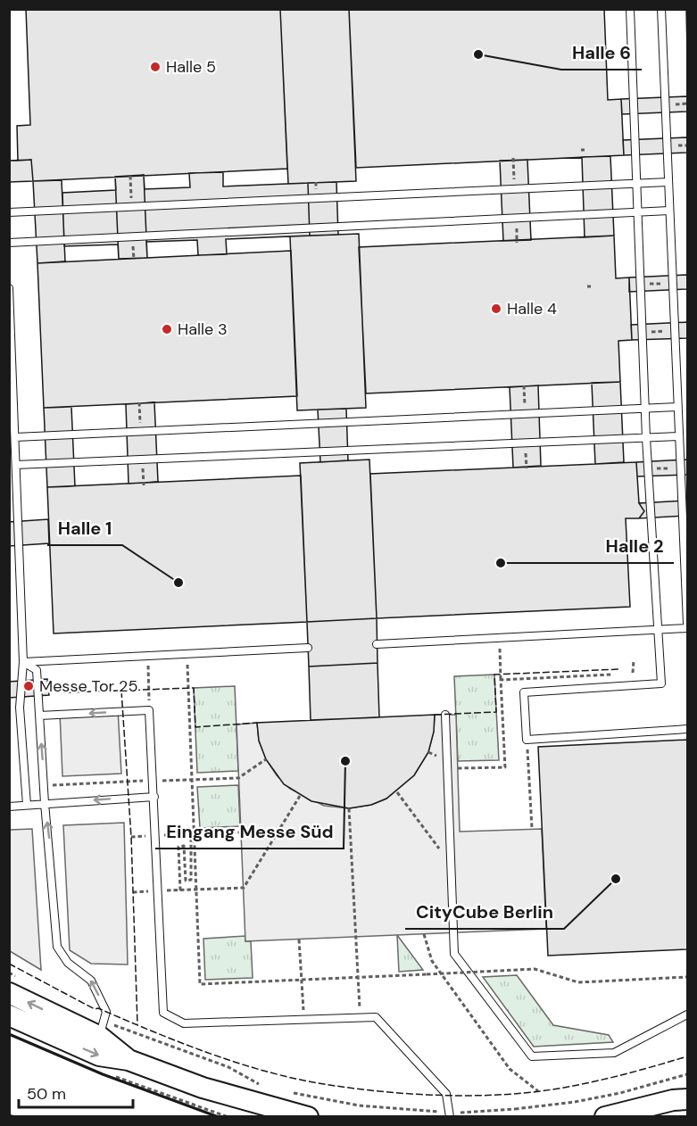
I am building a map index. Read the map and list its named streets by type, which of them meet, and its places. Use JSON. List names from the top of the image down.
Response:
{
  "places": [
    "Halle 6",
    "Halle 5",
    "Halle 4",
    "Halle 3",
    "Halle 2",
    "Halle 1",
    "Messe Tor 25",
    "Eingang Messe Süd",
    "CityCube Berlin"
  ],
  "scale_bar": "50 m"
}
